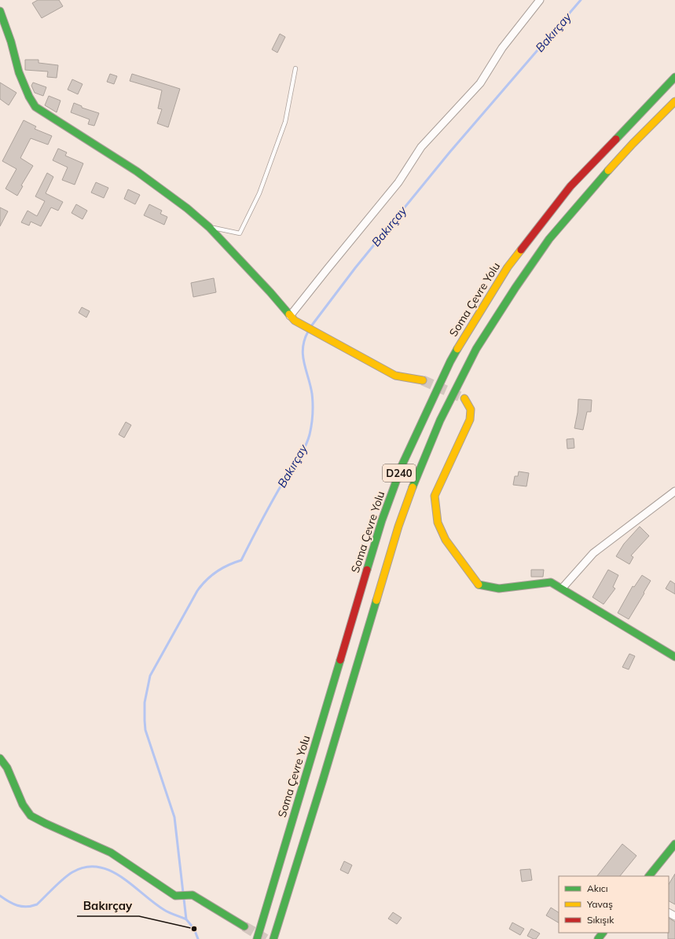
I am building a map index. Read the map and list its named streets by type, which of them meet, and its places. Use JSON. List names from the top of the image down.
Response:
{
  "streets": {
    "main road": ["Soma Çevre Yolu", "D240"]
  },
  "water": ["Bakırçay"],
  "places": ["Bakırçay"],
  "legend": ["Akıcı", "Yavaş", "Sıkışık"]
}
